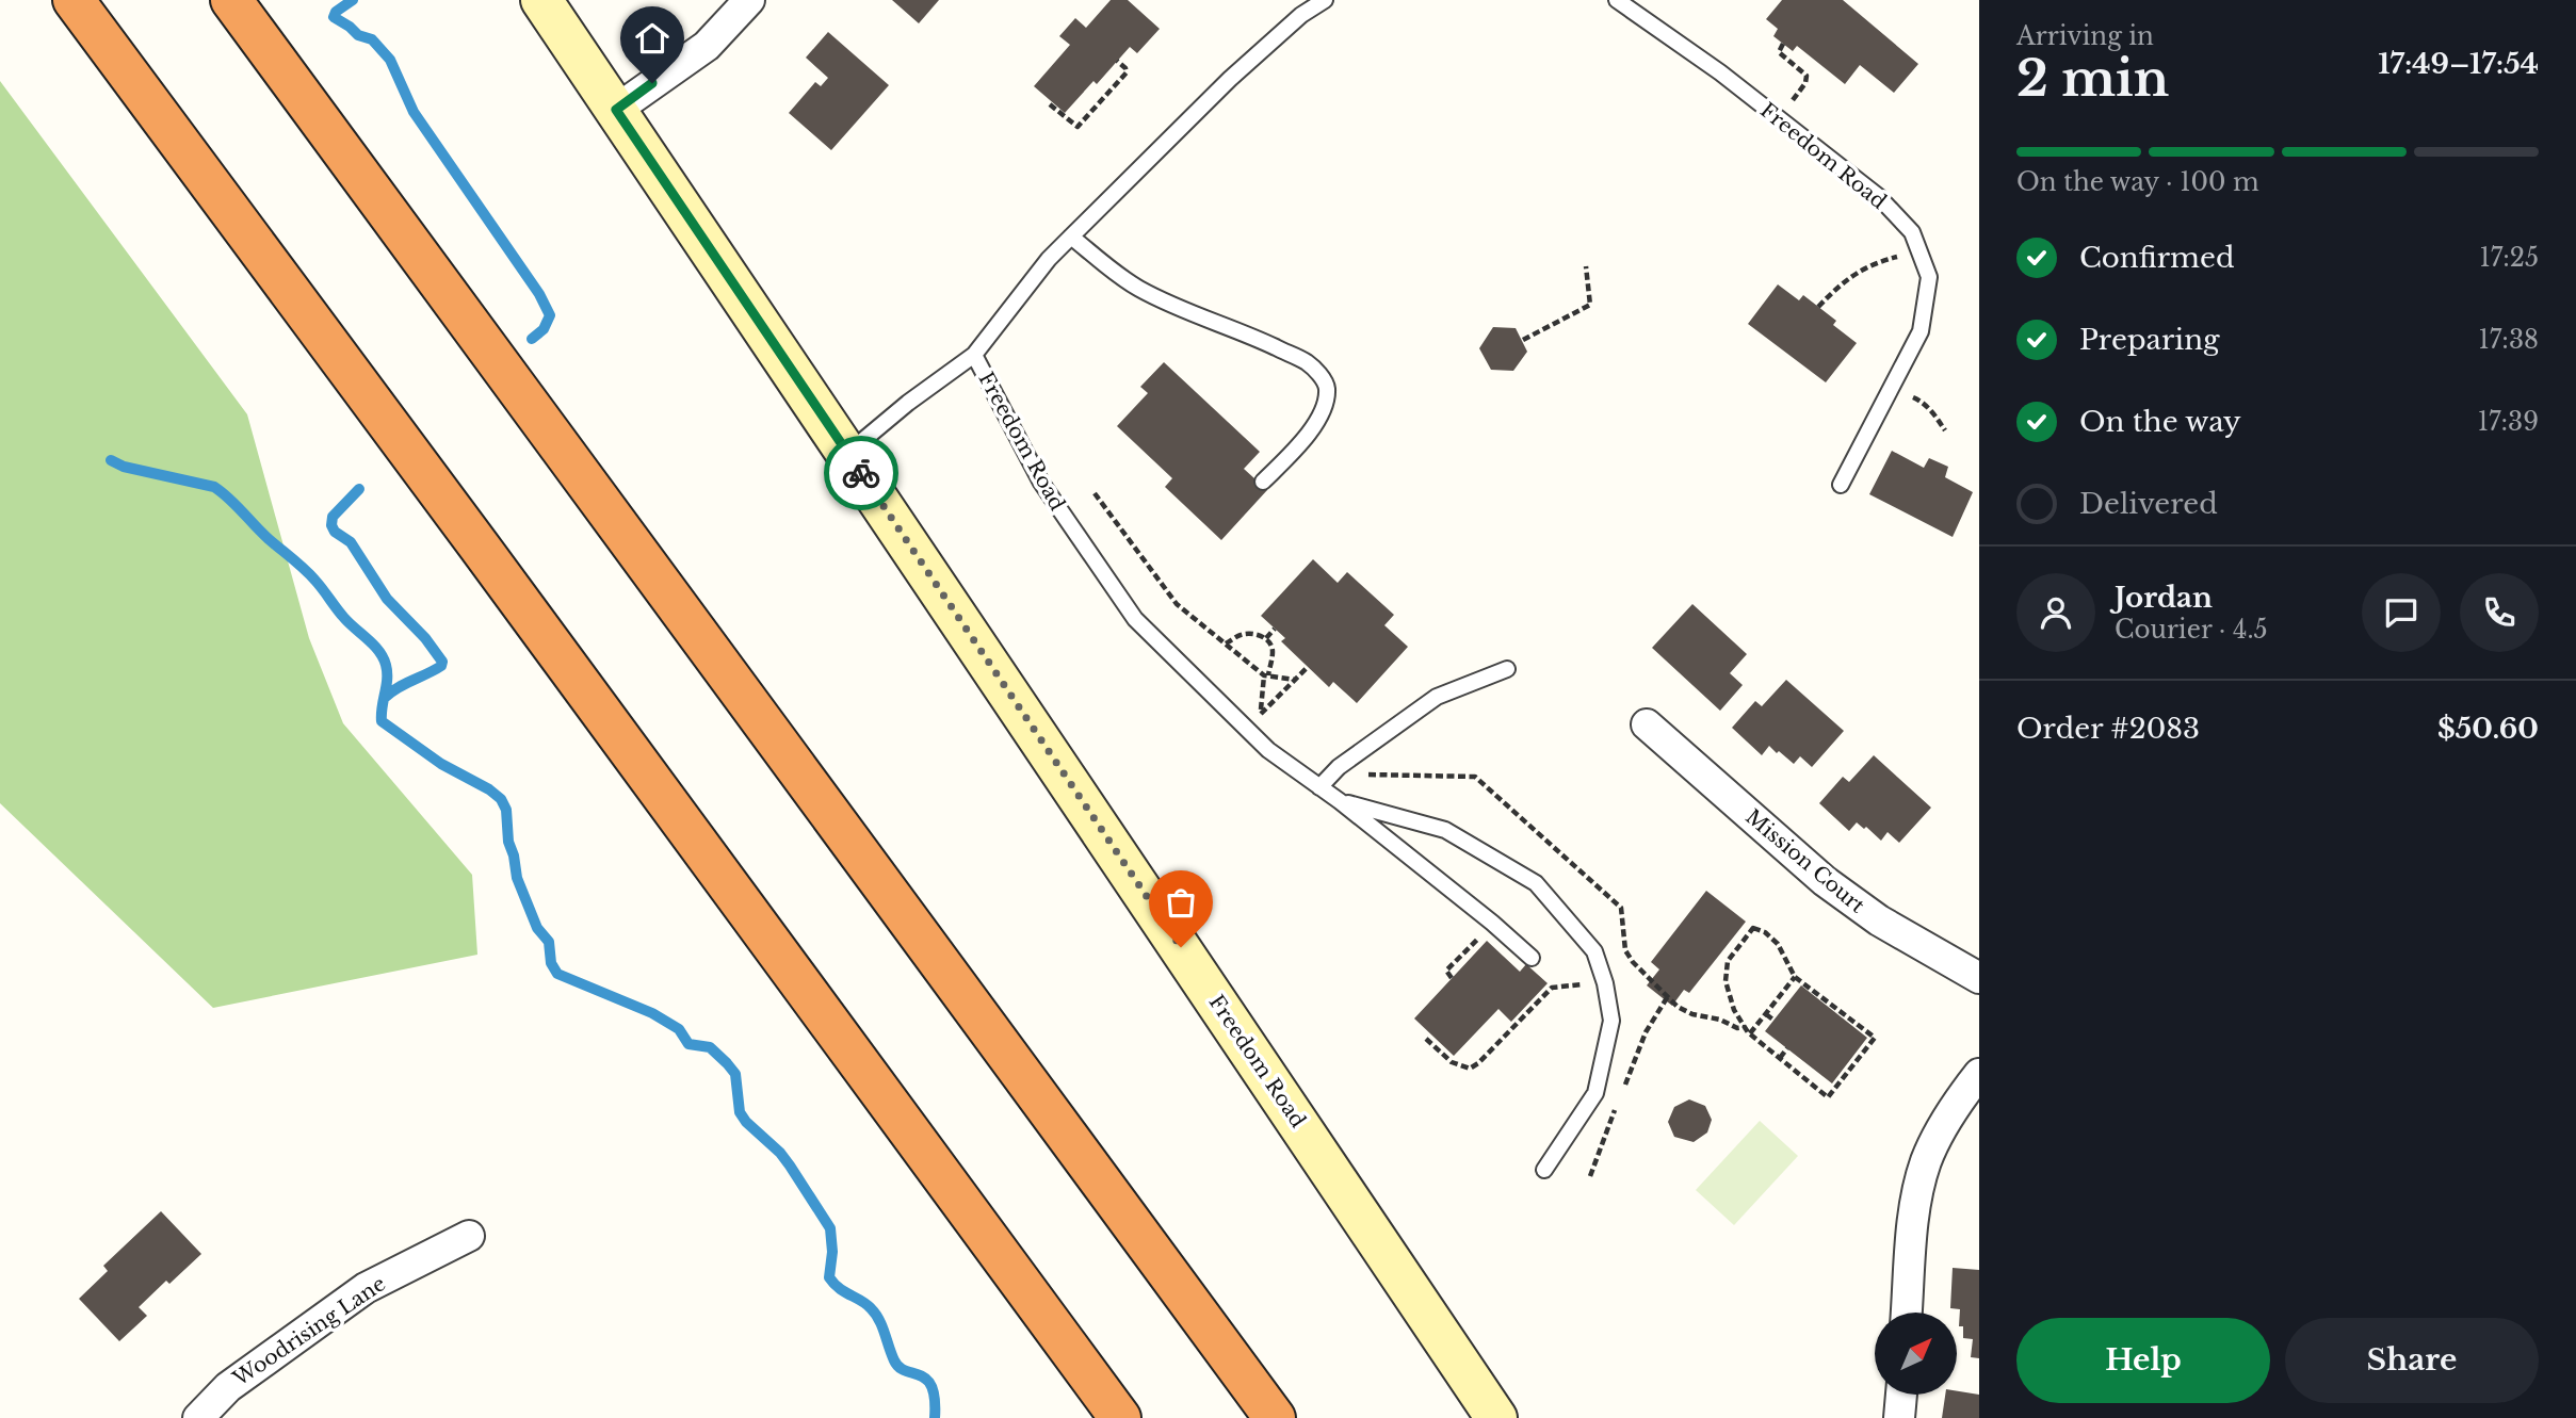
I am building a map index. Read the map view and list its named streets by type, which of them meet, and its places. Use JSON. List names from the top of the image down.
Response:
{
  "streets": {
    "street": ["Freedom Road", "Mission Court", "Woodrising Lane"]
  },
  "north": "top right",
  "page": {
    "heading": ["2 min", "Arriving in", "17:49–17:54"],
    "panel": [
      "Jordan",
      "Courier · 4.5",
      "Order #2083",
      "$50.60"
    ],
    "bar": "On the way · 100 m",
    "list": [
      ["Confirmed", "17:25"],
      ["Preparing", "17:38"],
      ["On the way", "17:39"],
      "Delivered"
    ],
    "buttons": ["Help", "Share"]
  }
}
